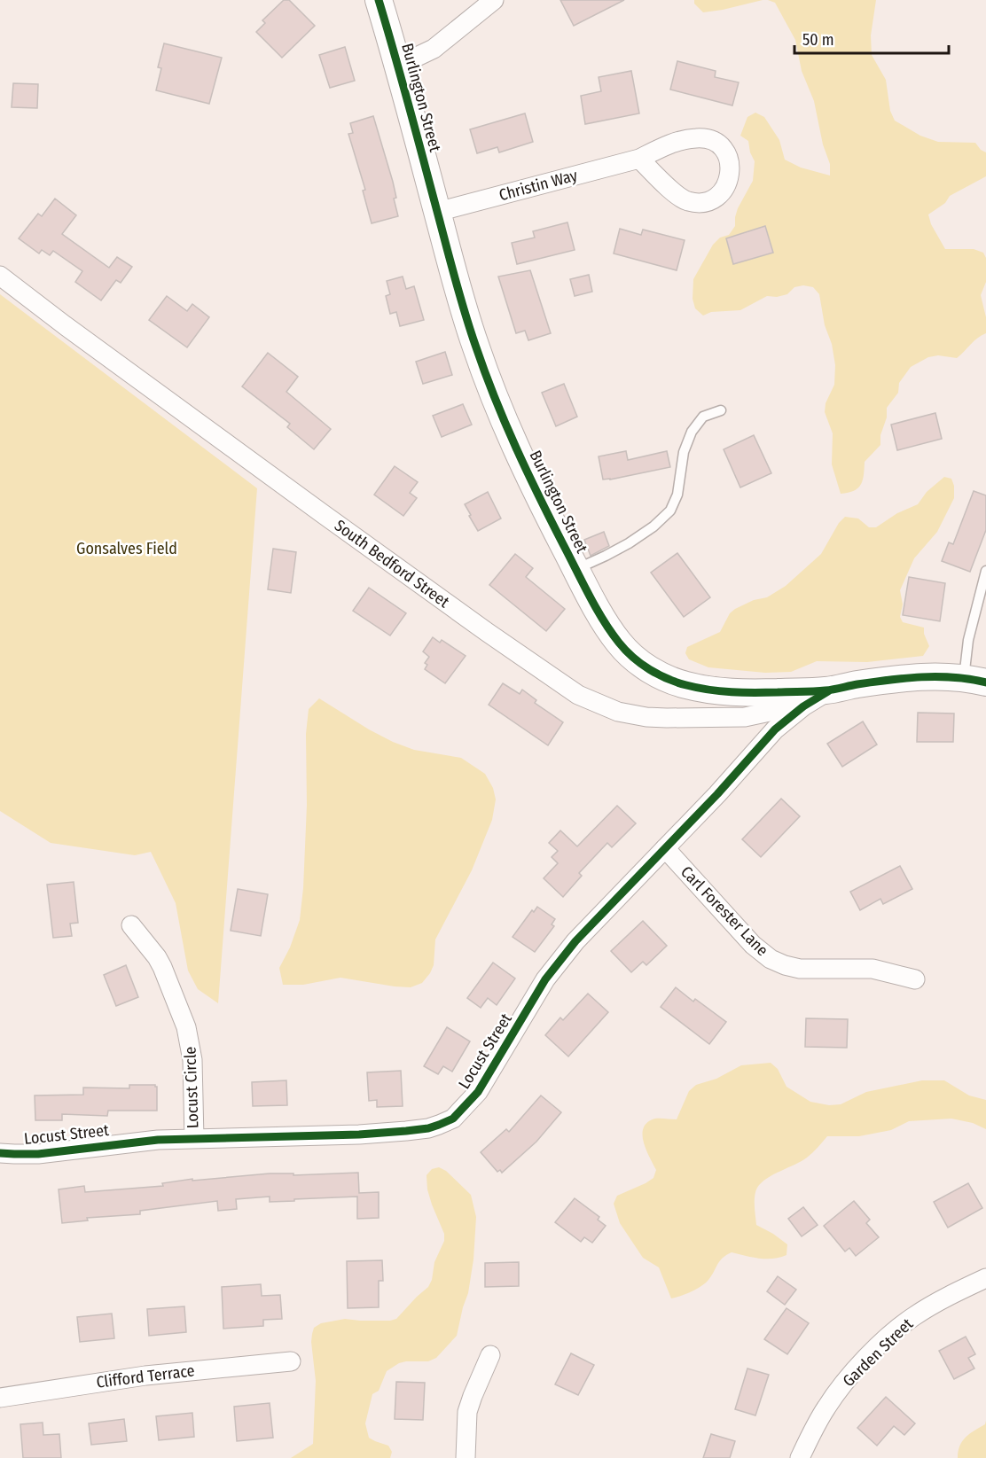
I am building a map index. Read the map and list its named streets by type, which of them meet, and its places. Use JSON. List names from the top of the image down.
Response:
{
  "streets": {
    "street": [
      "Burlington Street",
      "Christin Way",
      "South Bedford Street",
      "Carl Forester Lane",
      "Locust Street",
      "Locust Circle",
      "Garden Street",
      "Clifford Terrace"
    ]
  },
  "crossings": [
    ["Burlington Street", "Christin Way"],
    ["Burlington Street", "South Bedford Street"],
    ["Burlington Street", "Locust Street"],
    ["South Bedford Street", "Locust Street"],
    ["Carl Forester Lane", "Locust Street"],
    ["Locust Street", "Locust Circle"]
  ],
  "parks": ["Gonsalves Field"],
  "scale_bar": "50 m"
}
